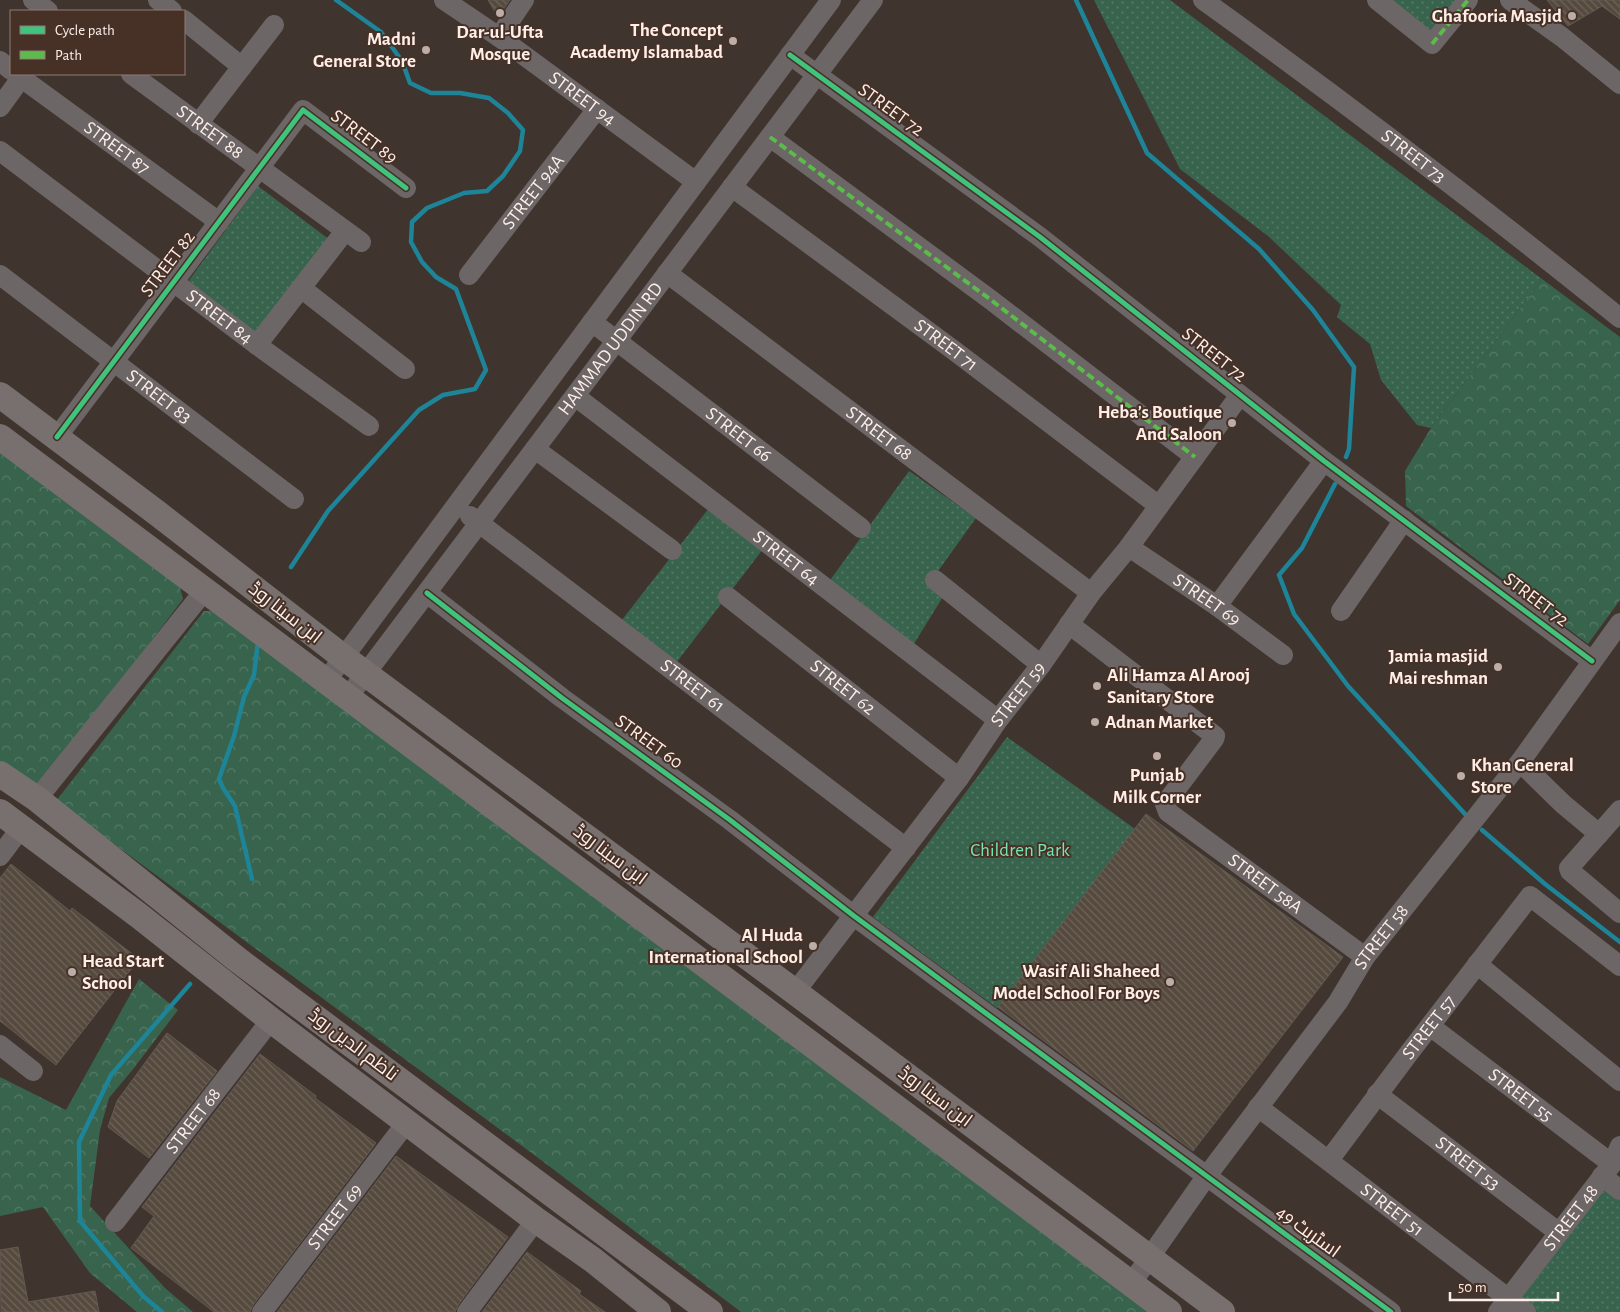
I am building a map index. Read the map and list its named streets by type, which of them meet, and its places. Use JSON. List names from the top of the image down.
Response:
{
  "streets": {
    "main road": ["ابن سینا روڈ", "ناظم الدین روڈ"],
    "street": [
      "STREET 94",
      "STREET 72",
      "STREET 88",
      "STREET 89",
      "STREET 87",
      "STREET 73",
      "STREET 94A",
      "STREET 82",
      "STREET 84",
      "STREET 71",
      "HAMMAD UDDIN RD",
      "STREET 83",
      "STREET 68",
      "STREET 66",
      "STREET 64",
      "STREET 69",
      "STREET 61",
      "STREET 62",
      "STREET 59",
      "STREET 60",
      "STREET 58A",
      "STREET 58",
      "STREET 57",
      "STREET 55",
      "STREET 53",
      "STREET 51",
      "STREET 48",
      "اسٹریٹ 49"
    ]
  },
  "crossings": [
    ["STREET 94", "STREET 94A"],
    ["STREET 94", "HAMMAD UDDIN RD"],
    ["STREET 72", "HAMMAD UDDIN RD"],
    ["STREET 72", "STREET 59"],
    ["STREET 72", "STREET 58"],
    ["STREET 88", "STREET 82"],
    ["STREET 89", "STREET 82"],
    ["STREET 87", "STREET 82"],
    ["STREET 82", "STREET 84"],
    ["STREET 82", "STREET 83"],
    ["STREET 82", "ابن سینا روڈ"],
    ["STREET 71", "HAMMAD UDDIN RD"],
    ["STREET 71", "STREET 59"],
    ["HAMMAD UDDIN RD", "STREET 68"],
    ["HAMMAD UDDIN RD", "STREET 66"],
    ["HAMMAD UDDIN RD", "STREET 64"],
    ["HAMMAD UDDIN RD", "ابن سینا روڈ"],
    ["HAMMAD UDDIN RD", "STREET 61"],
    ["HAMMAD UDDIN RD", "STREET 60"],
    ["STREET 68", "STREET 59"],
    ["STREET 68", "ناظم الدین روڈ"],
    ["STREET 64", "STREET 59"],
    ["STREET 69", "STREET 59"],
    ["STREET 69", "ناظم الدین روڈ"],
    ["ابن سینا روڈ", "STREET 59"],
    ["ابن سینا روڈ", "STREET 58"],
    ["STREET 61", "STREET 59"],
    ["STREET 62", "STREET 59"],
    ["STREET 59", "STREET 60"],
    ["STREET 59", "STREET 58A"],
    ["STREET 60", "STREET 58"],
    ["STREET 60", "اسٹریٹ 49"],
    ["STREET 58A", "STREET 58"],
    ["STREET 58", "STREET 51"],
    ["STREET 58", "اسٹریٹ 49"],
    ["STREET 57", "STREET 55"],
    ["STREET 57", "STREET 53"],
    ["STREET 57", "STREET 51"],
    ["STREET 55", "STREET 48"],
    ["STREET 53", "STREET 48"],
    ["STREET 51", "STREET 48"]
  ],
  "parks": ["Children Park"],
  "places": [
    "Dar-ul-Ufta Mosque",
    "Ghafooria Masjid",
    "The Concept Academy Islamabad",
    "Madni General Store",
    "Heba’s Boutique And Saloon",
    "Jamia masjid Mai reshman",
    "Ali Hamza Al Arooj Sanitary Store",
    "Adnan Market",
    "Punjab Milk Corner",
    "Khan General Store",
    "Al Huda International School",
    "Head Start School",
    "Wasif Ali Shaheed Model School For Boys"
  ],
  "legend": ["Cycle path", "Path"],
  "scale_bar": "50 m"
}
